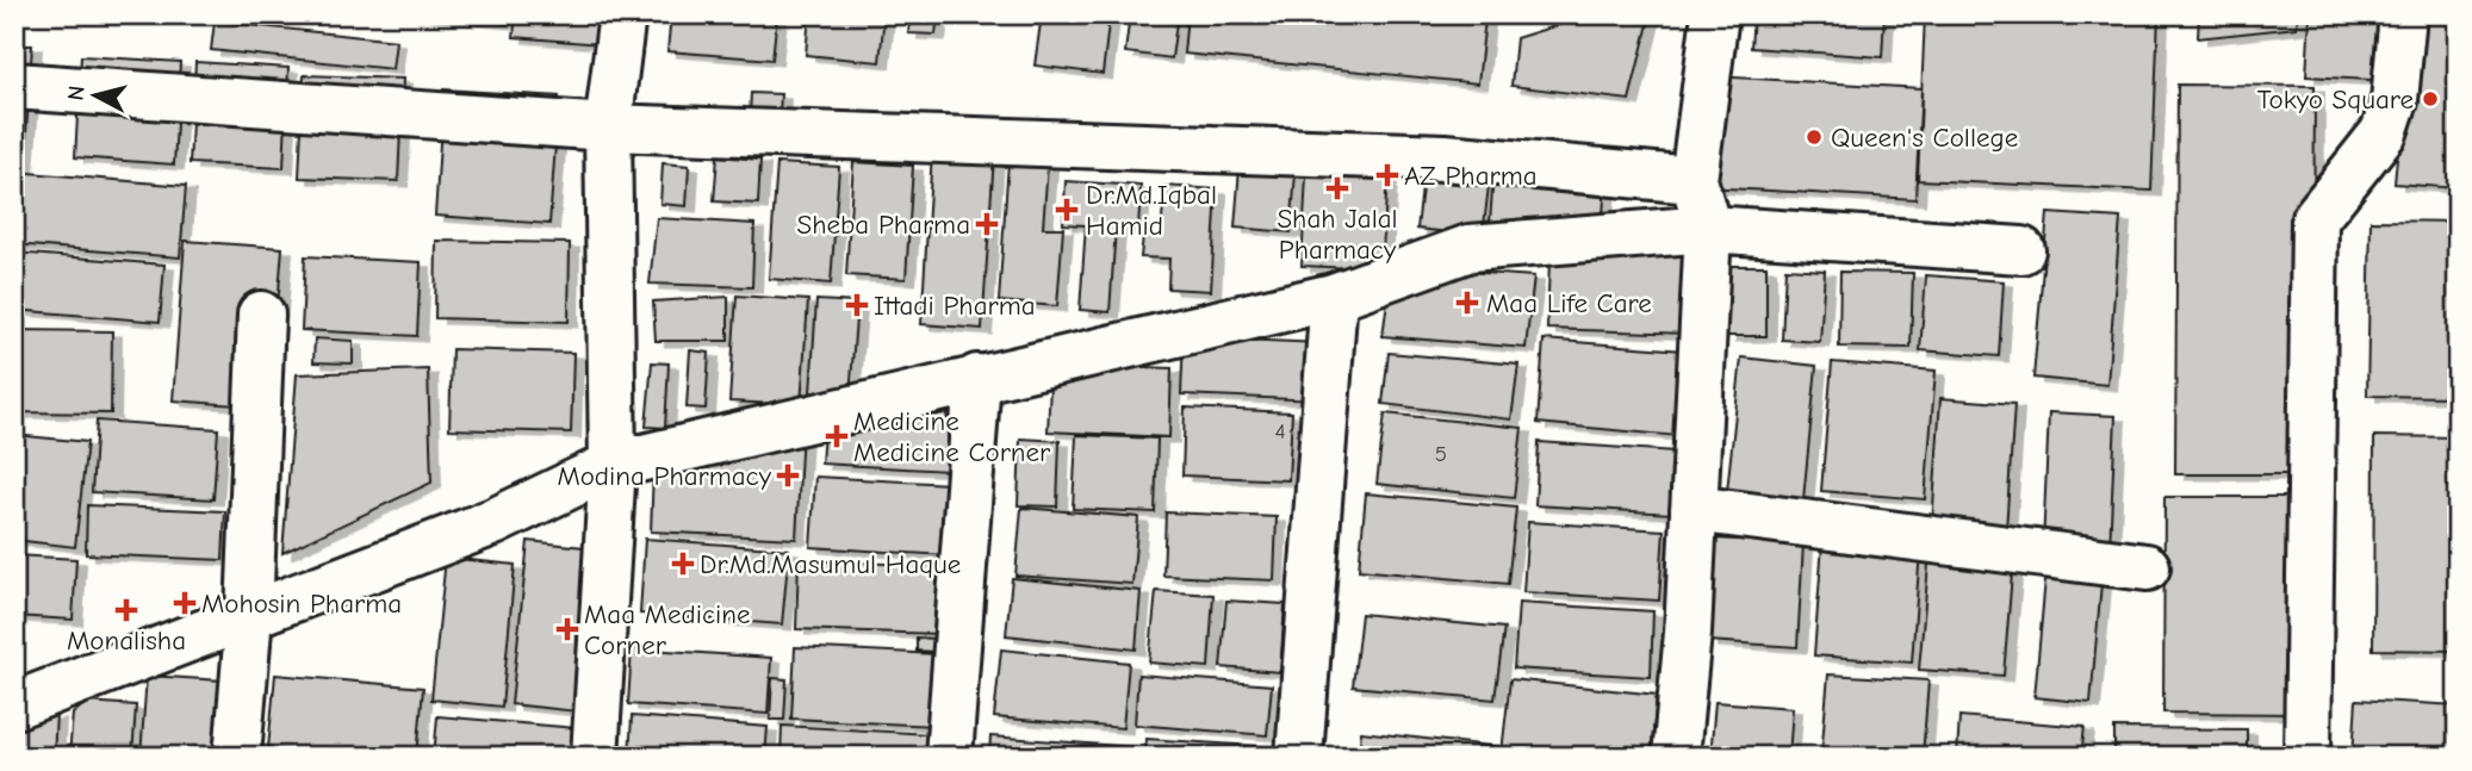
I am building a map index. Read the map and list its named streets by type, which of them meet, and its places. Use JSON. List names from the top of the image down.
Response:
{
  "places": {
    "other": ["Tokyo Square", "Queen's College"],
    "health": [
      "AZ Pharma",
      "Shah Jalal Pharmacy",
      "Dr.Md.Iqbal Hamid",
      "Sheba Pharma",
      "Maa Life Care",
      "Ittadi Pharma",
      "Medicine Medicine Corner",
      "Modina Pharmacy",
      "Dr.Md.Masumul Haque",
      "Mohosin Pharma",
      "Monalisha",
      "Maa Medicine Corner"
    ]
  },
  "house_numbers": ["4", "5"],
  "north": "left"
}
